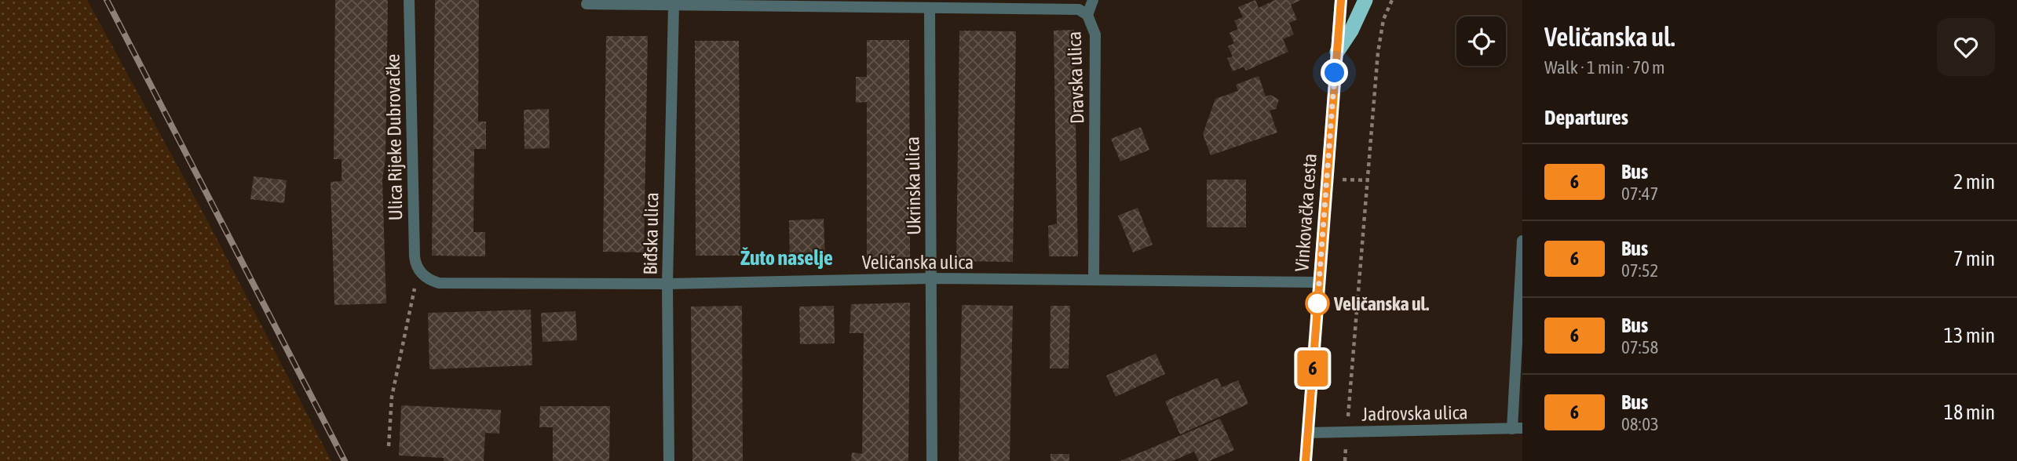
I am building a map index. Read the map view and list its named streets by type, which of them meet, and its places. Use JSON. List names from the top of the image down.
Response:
{
  "streets": {
    "main road": ["Vinkovačka cesta"],
    "street": [
      "Dravska ulica",
      "Ulica Rijeke Dubrovačke",
      "Ukrinska ulica",
      "Biđska ulica",
      "Veličanska ulica",
      "Jadrovska ulica"
    ]
  },
  "crossings": [
    ["Dravska ulica", "Ukrinska ulica"],
    ["Dravska ulica", "Biđska ulica"],
    ["Dravska ulica", "Veličanska ulica"],
    ["Ulica Rijeke Dubrovačke", "Veličanska ulica"],
    ["Ukrinska ulica", "Veličanska ulica"],
    ["Vinkovačka cesta", "Veličanska ulica"],
    ["Vinkovačka cesta", "Jadrovska ulica"],
    ["Biđska ulica", "Veličanska ulica"]
  ],
  "districts": ["Žuto naselje"],
  "places": ["Veličanska ul."],
  "lines": ["bus line 6"],
  "page": {
    "on_map": "6",
    "heading": [
      ["Veličanska ul.", "Walk · 1 min · 70 m"],
      "Departures"
    ],
    "list": [
      {
        "mark": "6",
        "name": "Bus",
        "note": "07:47",
        "value": "2 min"
      },
      {
        "mark": "6",
        "name": "Bus",
        "note": "07:52",
        "value": "7 min"
      },
      {
        "mark": "6",
        "name": "Bus",
        "note": "07:58",
        "value": "13 min"
      },
      {
        "mark": "6",
        "name": "Bus",
        "note": "08:03",
        "value": "18 min"
      }
    ]
  }
}
